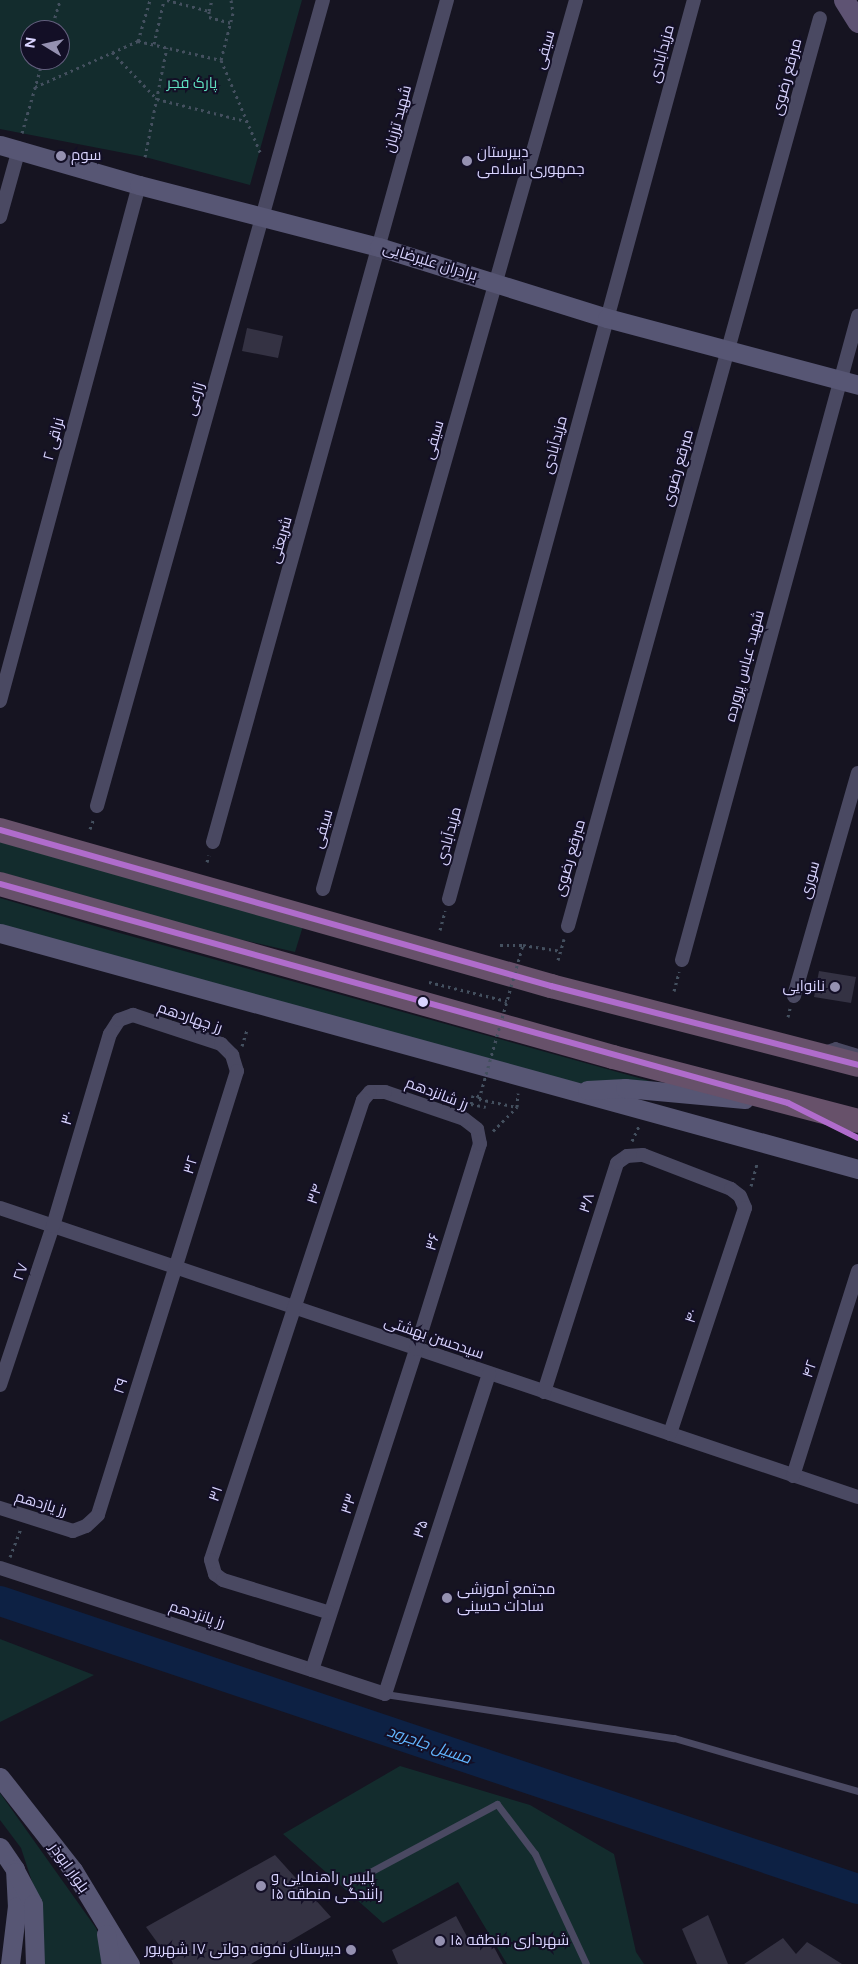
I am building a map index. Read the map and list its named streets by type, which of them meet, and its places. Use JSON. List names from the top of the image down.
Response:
{
  "streets": {
    "main road": ["برادران علیرضایی", "بلوار ابوذر"],
    "street": [
      "سیفی",
      "مزیدآبادی",
      "مبرقع رضوی",
      "شهید ترزبان",
      "زارعی",
      "نراقی ۲",
      "شریعتی",
      "شهید عباس پرورده",
      "سوری",
      "رز چهاردهم",
      "رز شانزدهم",
      "۳۰",
      "۳۲",
      "۳۴",
      "۳۸",
      "۳۶",
      "۲۷",
      "۴۰",
      "سیدحسن بهشتی",
      "۴۲",
      "۲۹",
      "۳۱",
      "رز یازدهم",
      "۳۳",
      "۳۵",
      "رز پانزدهم"
    ]
  },
  "crossings": [
    ["سیفی", "برادران علیرضایی"],
    ["مزیدآبادی", "برادران علیرضایی"],
    ["مبرقع رضوی", "برادران علیرضایی"],
    ["شهید ترزبان", "برادران علیرضایی"],
    ["شهید ترزبان", "شریعتی"],
    ["برادران علیرضایی", "زارعی"],
    ["برادران علیرضایی", "نراقی ۲"],
    ["برادران علیرضایی", "شریعتی"],
    ["برادران علیرضایی", "شهید عباس پرورده"],
    ["رز چهاردهم", "۳۰"],
    ["رز چهاردهم", "۳۲"],
    ["رز شانزدهم", "۳۴"],
    ["رز شانزدهم", "۳۶"],
    ["۳۰", "۲۷"],
    ["۳۰", "سیدحسن بهشتی"],
    ["۳۲", "سیدحسن بهشتی"],
    ["۳۲", "۲۹"],
    ["۳۴", "سیدحسن بهشتی"],
    ["۳۴", "۳۱"],
    ["۳۸", "۴۰"],
    ["۳۸", "سیدحسن بهشتی"],
    ["۳۶", "سیدحسن بهشتی"],
    ["۳۶", "۳۳"],
    ["۲۷", "سیدحسن بهشتی"],
    ["۴۰", "سیدحسن بهشتی"],
    ["سیدحسن بهشتی", "۴۲"],
    ["سیدحسن بهشتی", "۲۹"],
    ["سیدحسن بهشتی", "۳۱"],
    ["سیدحسن بهشتی", "۳۳"],
    ["سیدحسن بهشتی", "۳۵"],
    ["۲۹", "رز یازدهم"],
    ["۳۱", "۳۳"],
    ["۳۳", "رز پانزدهم"],
    ["۳۵", "رز پانزدهم"]
  ],
  "water": ["مسیل جاجرود"],
  "parks": ["پارک فجر"],
  "places": [
    "سوم",
    "دبیرستان جمهوری اسلامی",
    "نانوایی",
    "مجتمع آموزشی سادات حسینی",
    "پلیس راهنمایی و رانندگی منطقه ۱۵",
    "شهرداری منطقه ۱۵",
    "دبیرستان نمونه دولتی ۱۷ شهریور"
  ],
  "north": "left"
}
